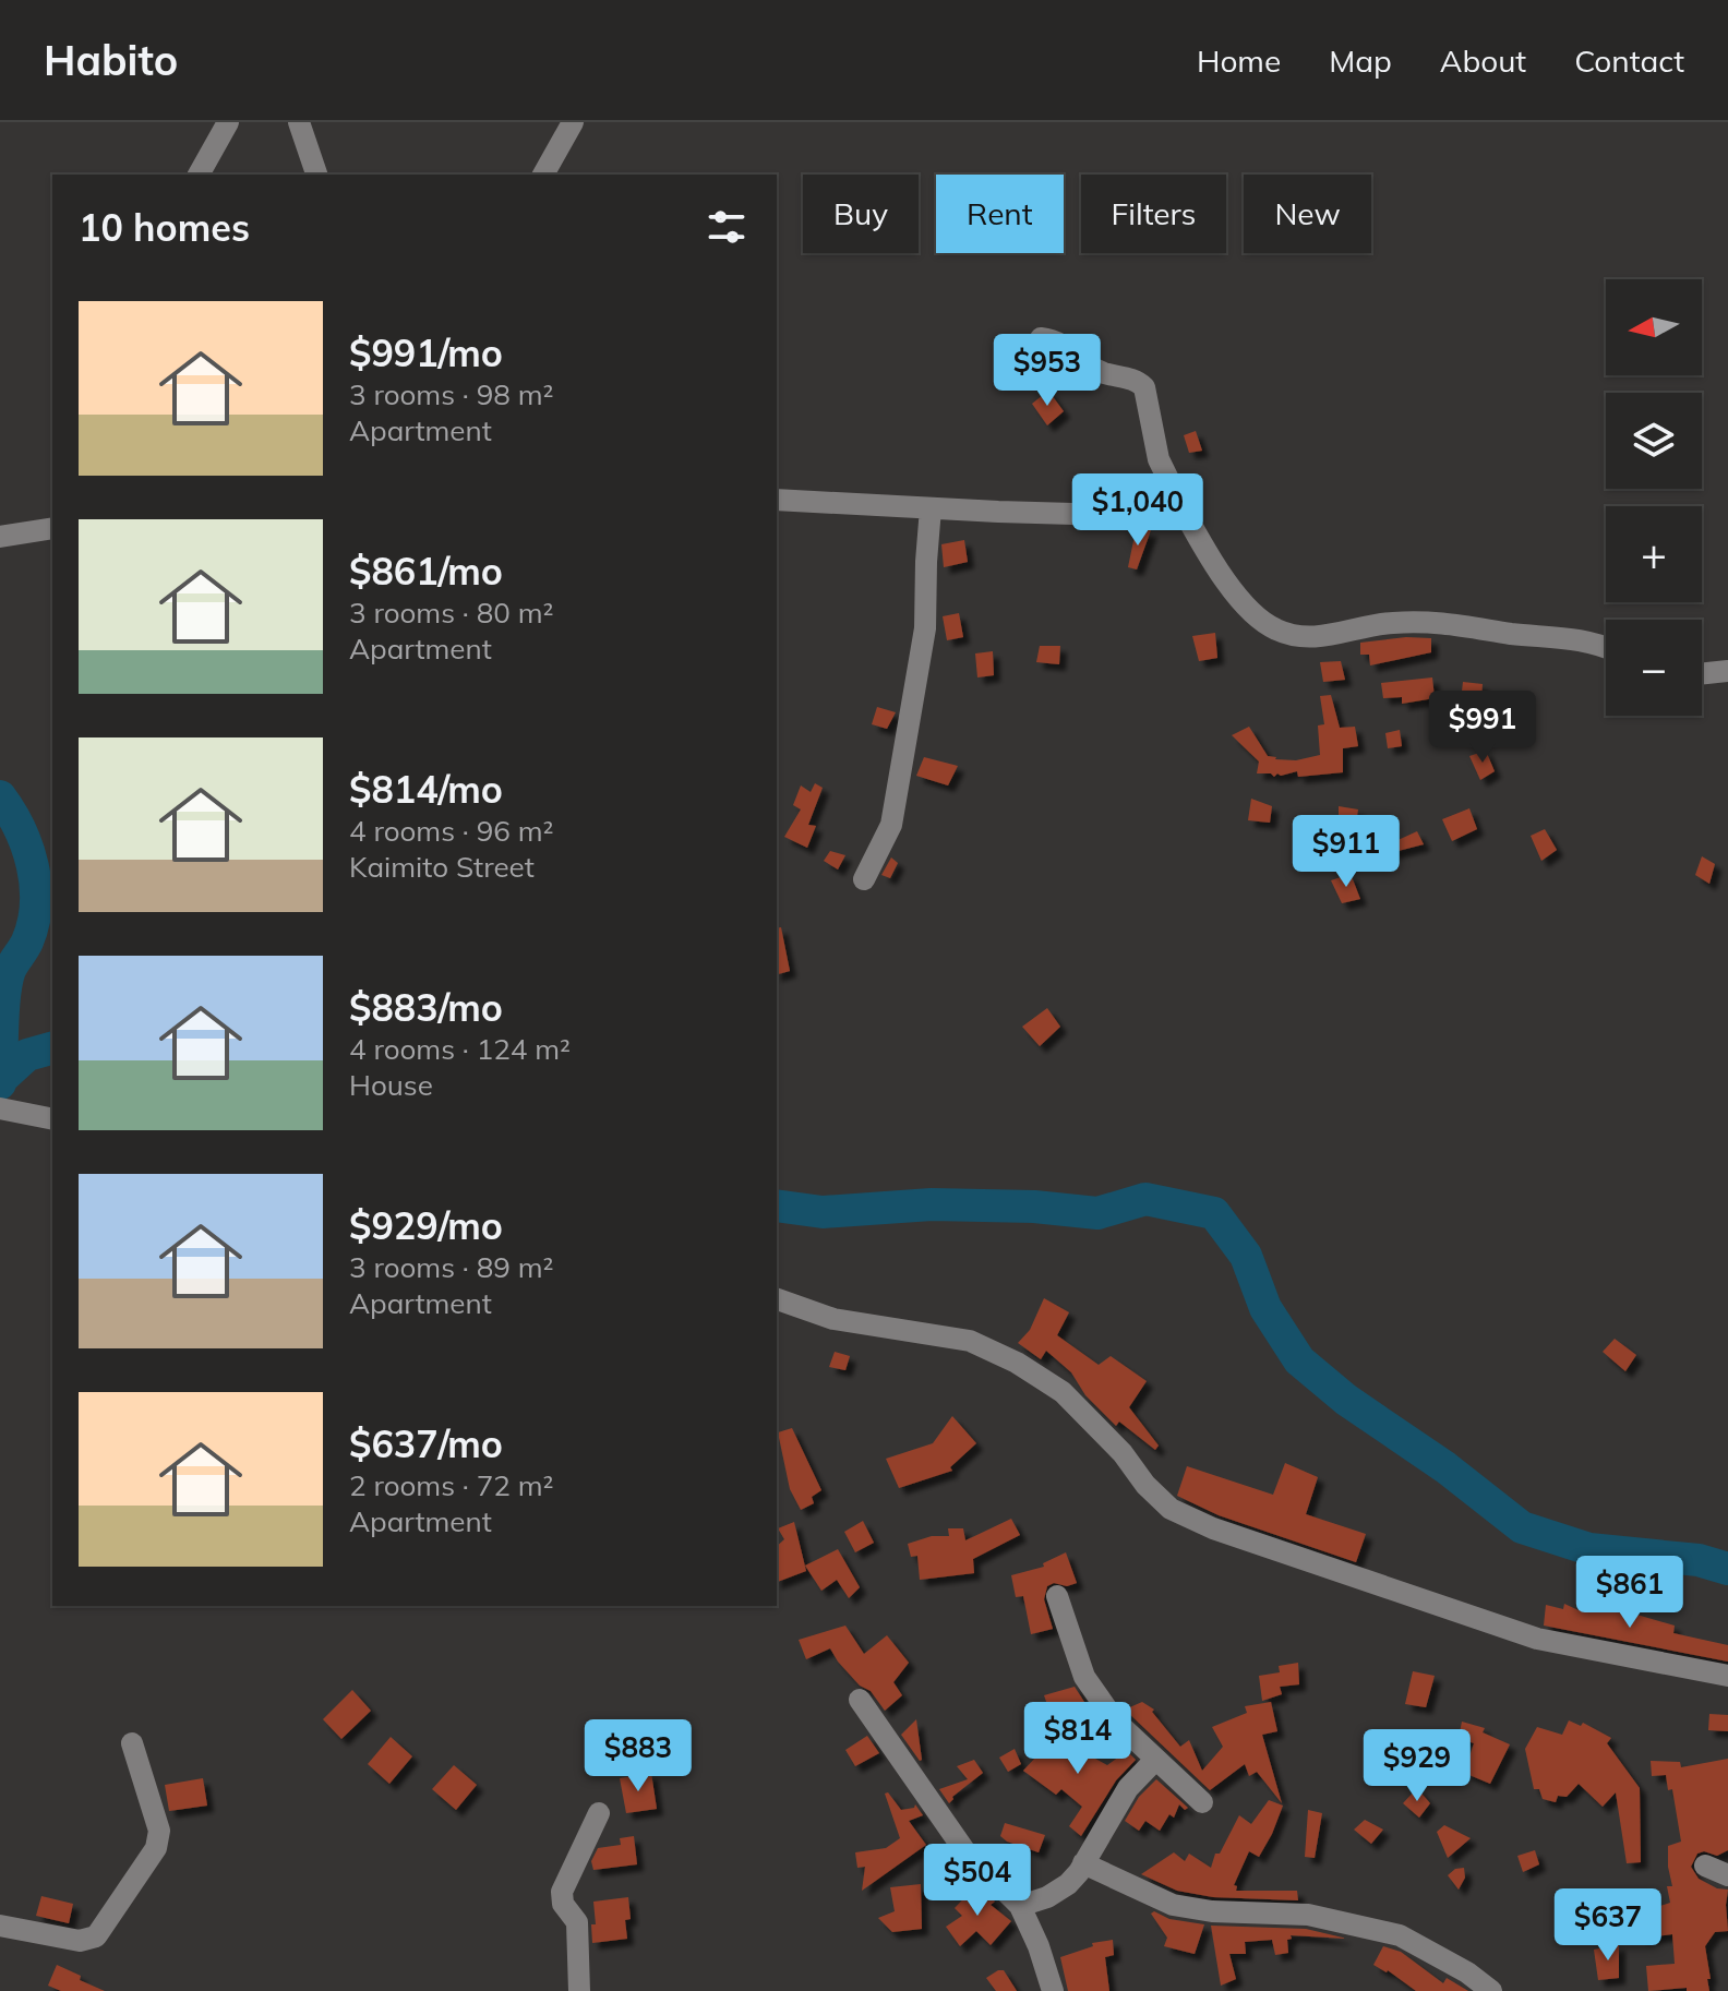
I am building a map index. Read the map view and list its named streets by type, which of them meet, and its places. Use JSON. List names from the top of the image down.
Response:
{
  "north": "left",
  "page": {
    "header": "Habito",
    "nav": [
      "Home",
      "Map",
      "About",
      "Contact"
    ],
    "chip": [
      "Buy",
      "Rent",
      "Filters",
      "New"
    ],
    "heading": "10 homes",
    "map_buttons": ["+", "−"],
    "list": [
      {
        "name": "$991/mo",
        "note": "3 rooms · 98 m² · Apartment"
      },
      {
        "name": "$861/mo",
        "note": "3 rooms · 80 m² · Apartment"
      },
      {
        "name": "$814/mo",
        "note": "4 rooms · 96 m² · Kaimito Street"
      },
      {
        "name": "$883/mo",
        "note": "4 rooms · 124 m² · House"
      },
      {
        "name": "$929/mo",
        "note": "3 rooms · 89 m² · Apartment"
      },
      {
        "name": "$637/mo",
        "note": "2 rooms · 72 m² · Apartment"
      }
    ],
    "price": [
      "$953",
      "$1,040",
      "$991",
      "$911",
      "$861",
      "$814",
      "$883",
      "$929",
      "$504",
      "$637"
    ]
  }
}
